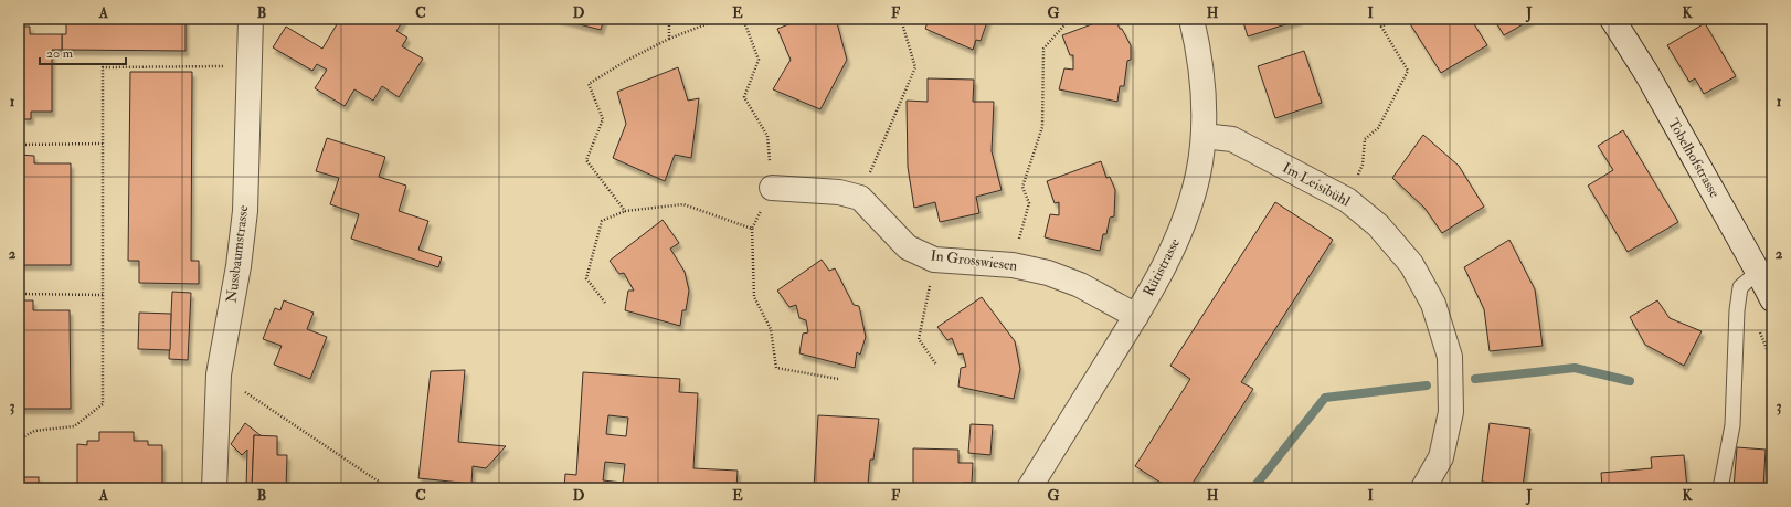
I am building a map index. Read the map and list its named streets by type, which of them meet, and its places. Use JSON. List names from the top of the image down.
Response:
{
  "streets": {
    "street": [
      "Tobelhofstrasse",
      "Im Leisibühl",
      "Nussbaumstrasse",
      "In Grosswiesen",
      "Rütistrasse"
    ]
  },
  "crossings": [
    ["Im Leisibühl", "Rütistrasse"],
    ["In Grosswiesen", "Rütistrasse"]
  ],
  "scale_bar": "20 m",
  "grid": {
    "columns": [
      "A",
      "B",
      "C",
      "D",
      "E",
      "F",
      "G",
      "H",
      "I",
      "J",
      "K"
    ],
    "rows": ["1", "2", "3"]
  }
}
